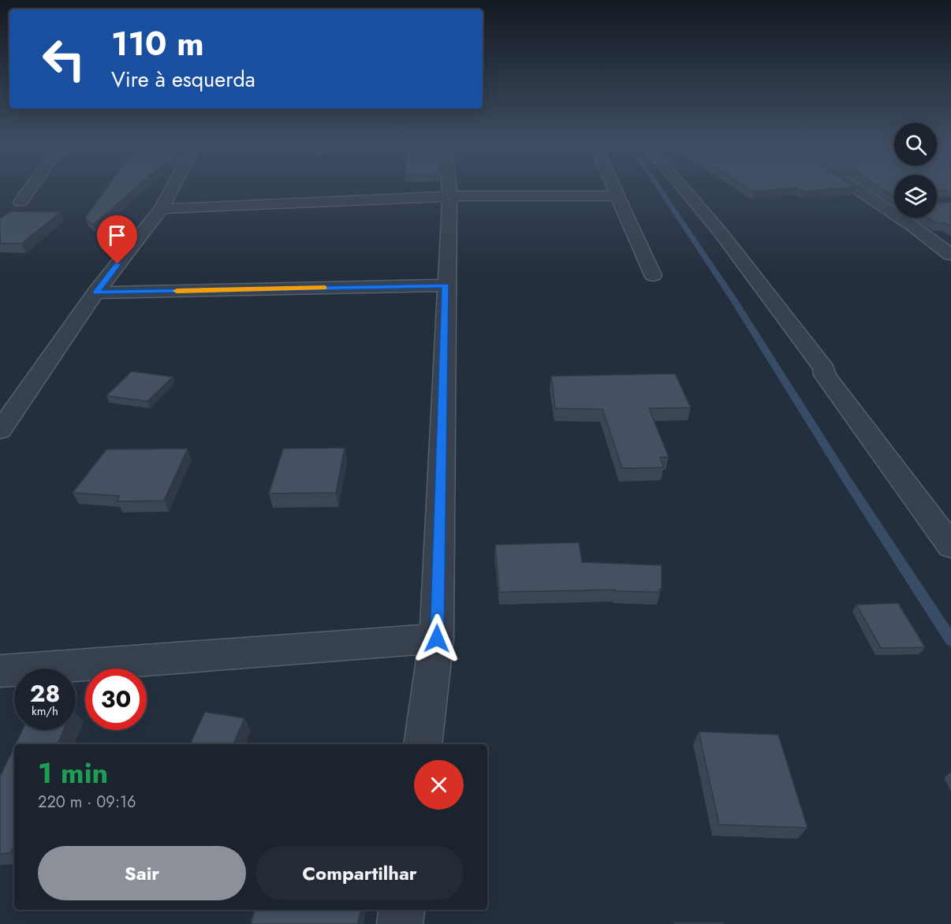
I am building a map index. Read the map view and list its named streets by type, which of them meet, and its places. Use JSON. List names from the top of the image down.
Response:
{
  "page": {
    "turn": ["110 m", "Vire à esquerda"],
    "speed": "28 km/h",
    "limit": "30",
    "heading": ["1 min", "220 m · 09:16"],
    "buttons": ["Sair", "Compartilhar"]
  }
}
